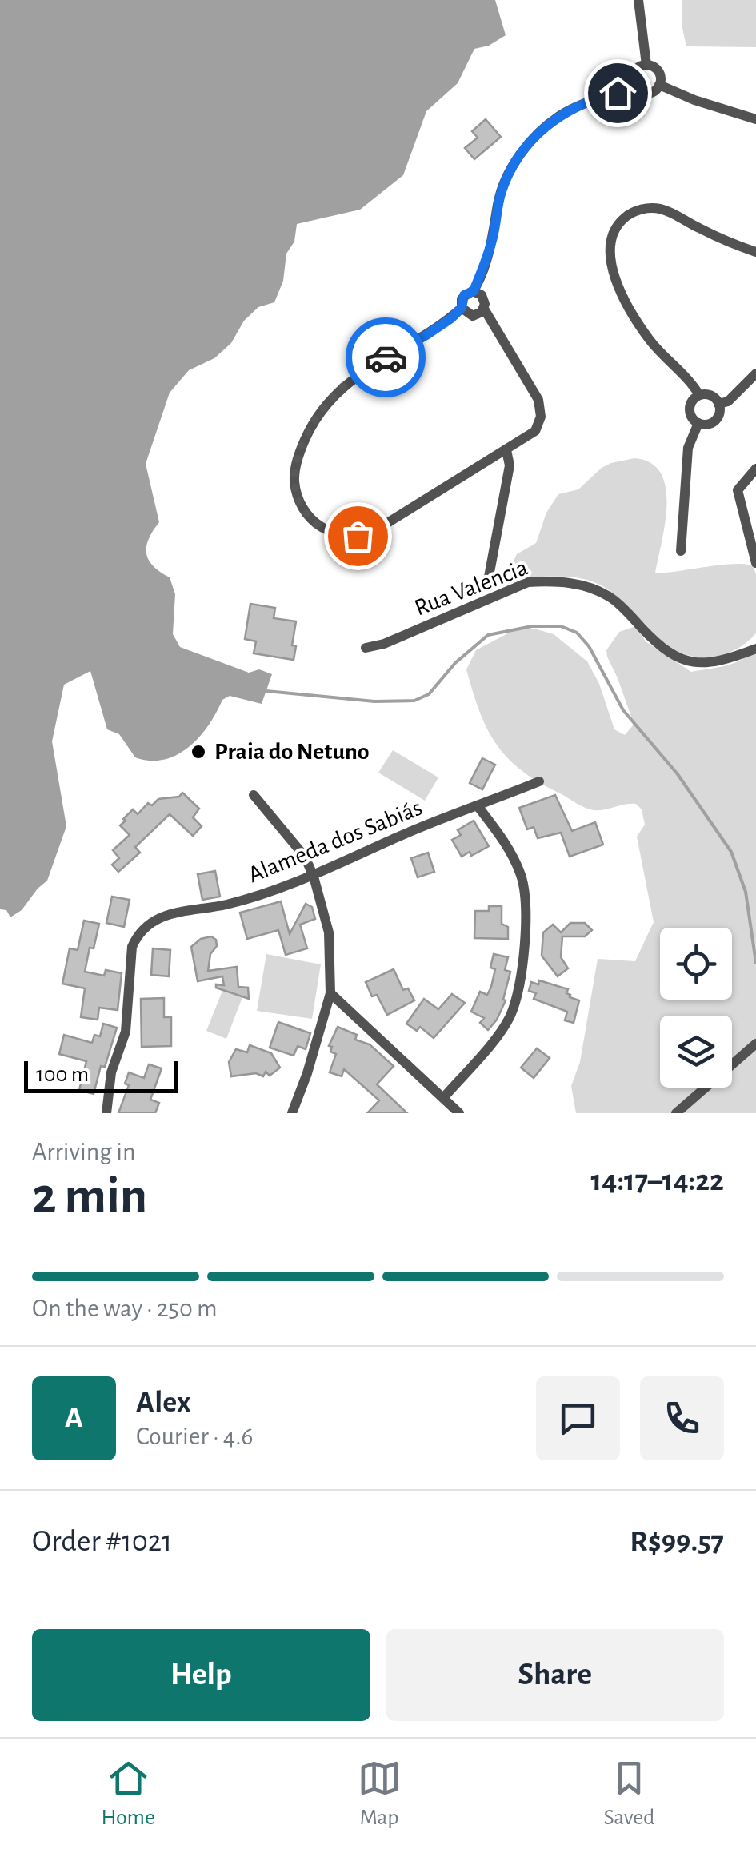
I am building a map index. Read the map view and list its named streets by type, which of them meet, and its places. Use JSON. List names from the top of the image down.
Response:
{
  "streets": {
    "street": ["Rua Valencia", "Alameda dos Sabiás"]
  },
  "places": ["Praia do Netuno"],
  "scale_bar": "100 m",
  "page": {
    "scale": "100 m",
    "heading": ["2 min", "Arriving in", "14:17–14:22"],
    "panel": [
      "Alex",
      "Courier · 4.6",
      "Order #1021",
      "R$99.57"
    ],
    "bar": "On the way · 250 m",
    "round": "A",
    "buttons": ["Help", "Share"],
    "tabs": ["Home", "Map", "Saved"]
  }
}
